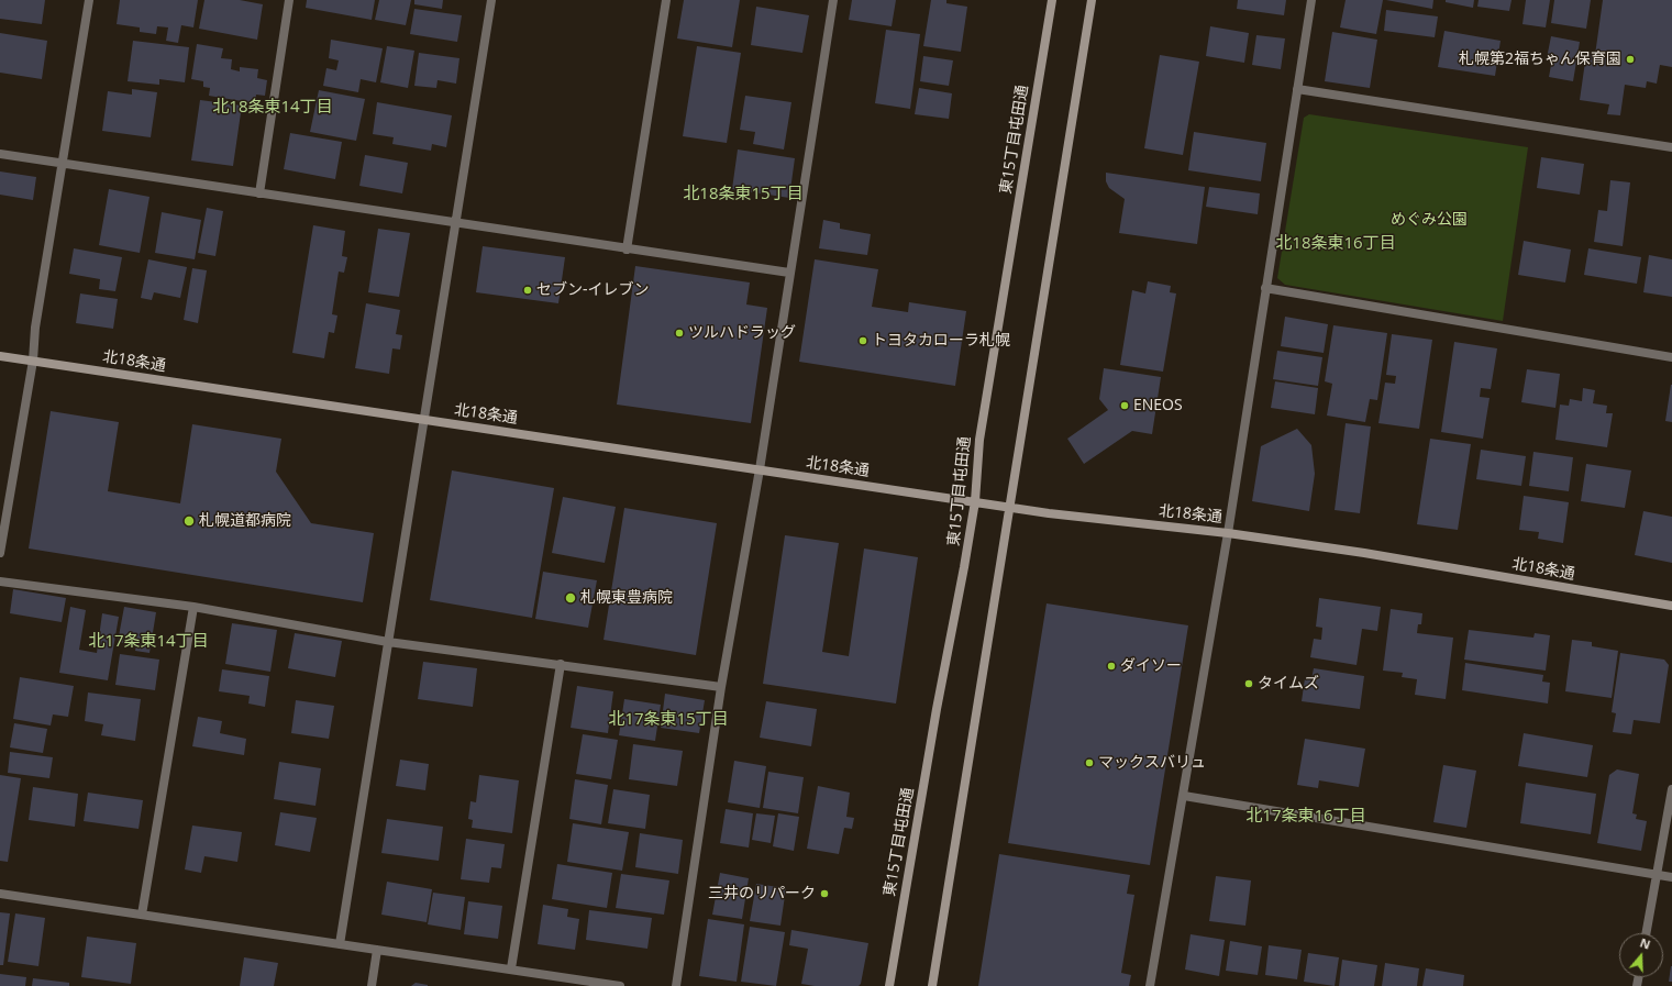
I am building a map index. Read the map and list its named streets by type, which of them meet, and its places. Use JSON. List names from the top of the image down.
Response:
{
  "streets": {
    "street": ["東15丁目屯田通", "北18条通"]
  },
  "crossings": [
    ["東15丁目屯田通", "北18条通"]
  ],
  "districts": [
    "北18条東14丁目",
    "北18条東15丁目",
    "北18条東16丁目",
    "北17条東14丁目",
    "北17条東15丁目",
    "北17条東16丁目"
  ],
  "parks": ["めぐみ公園"],
  "places": [
    "札幌第2福ちゃん保育園",
    "セブン-イレブン",
    "ツルハドラッグ",
    "トヨタカローラ札幌",
    "ENEOS",
    "札幌道都病院",
    "札幌東豊病院",
    "ダイソー",
    "タイムズ",
    "マックスバリュ",
    "三井のリパーク"
  ],
  "north": "top"
}
